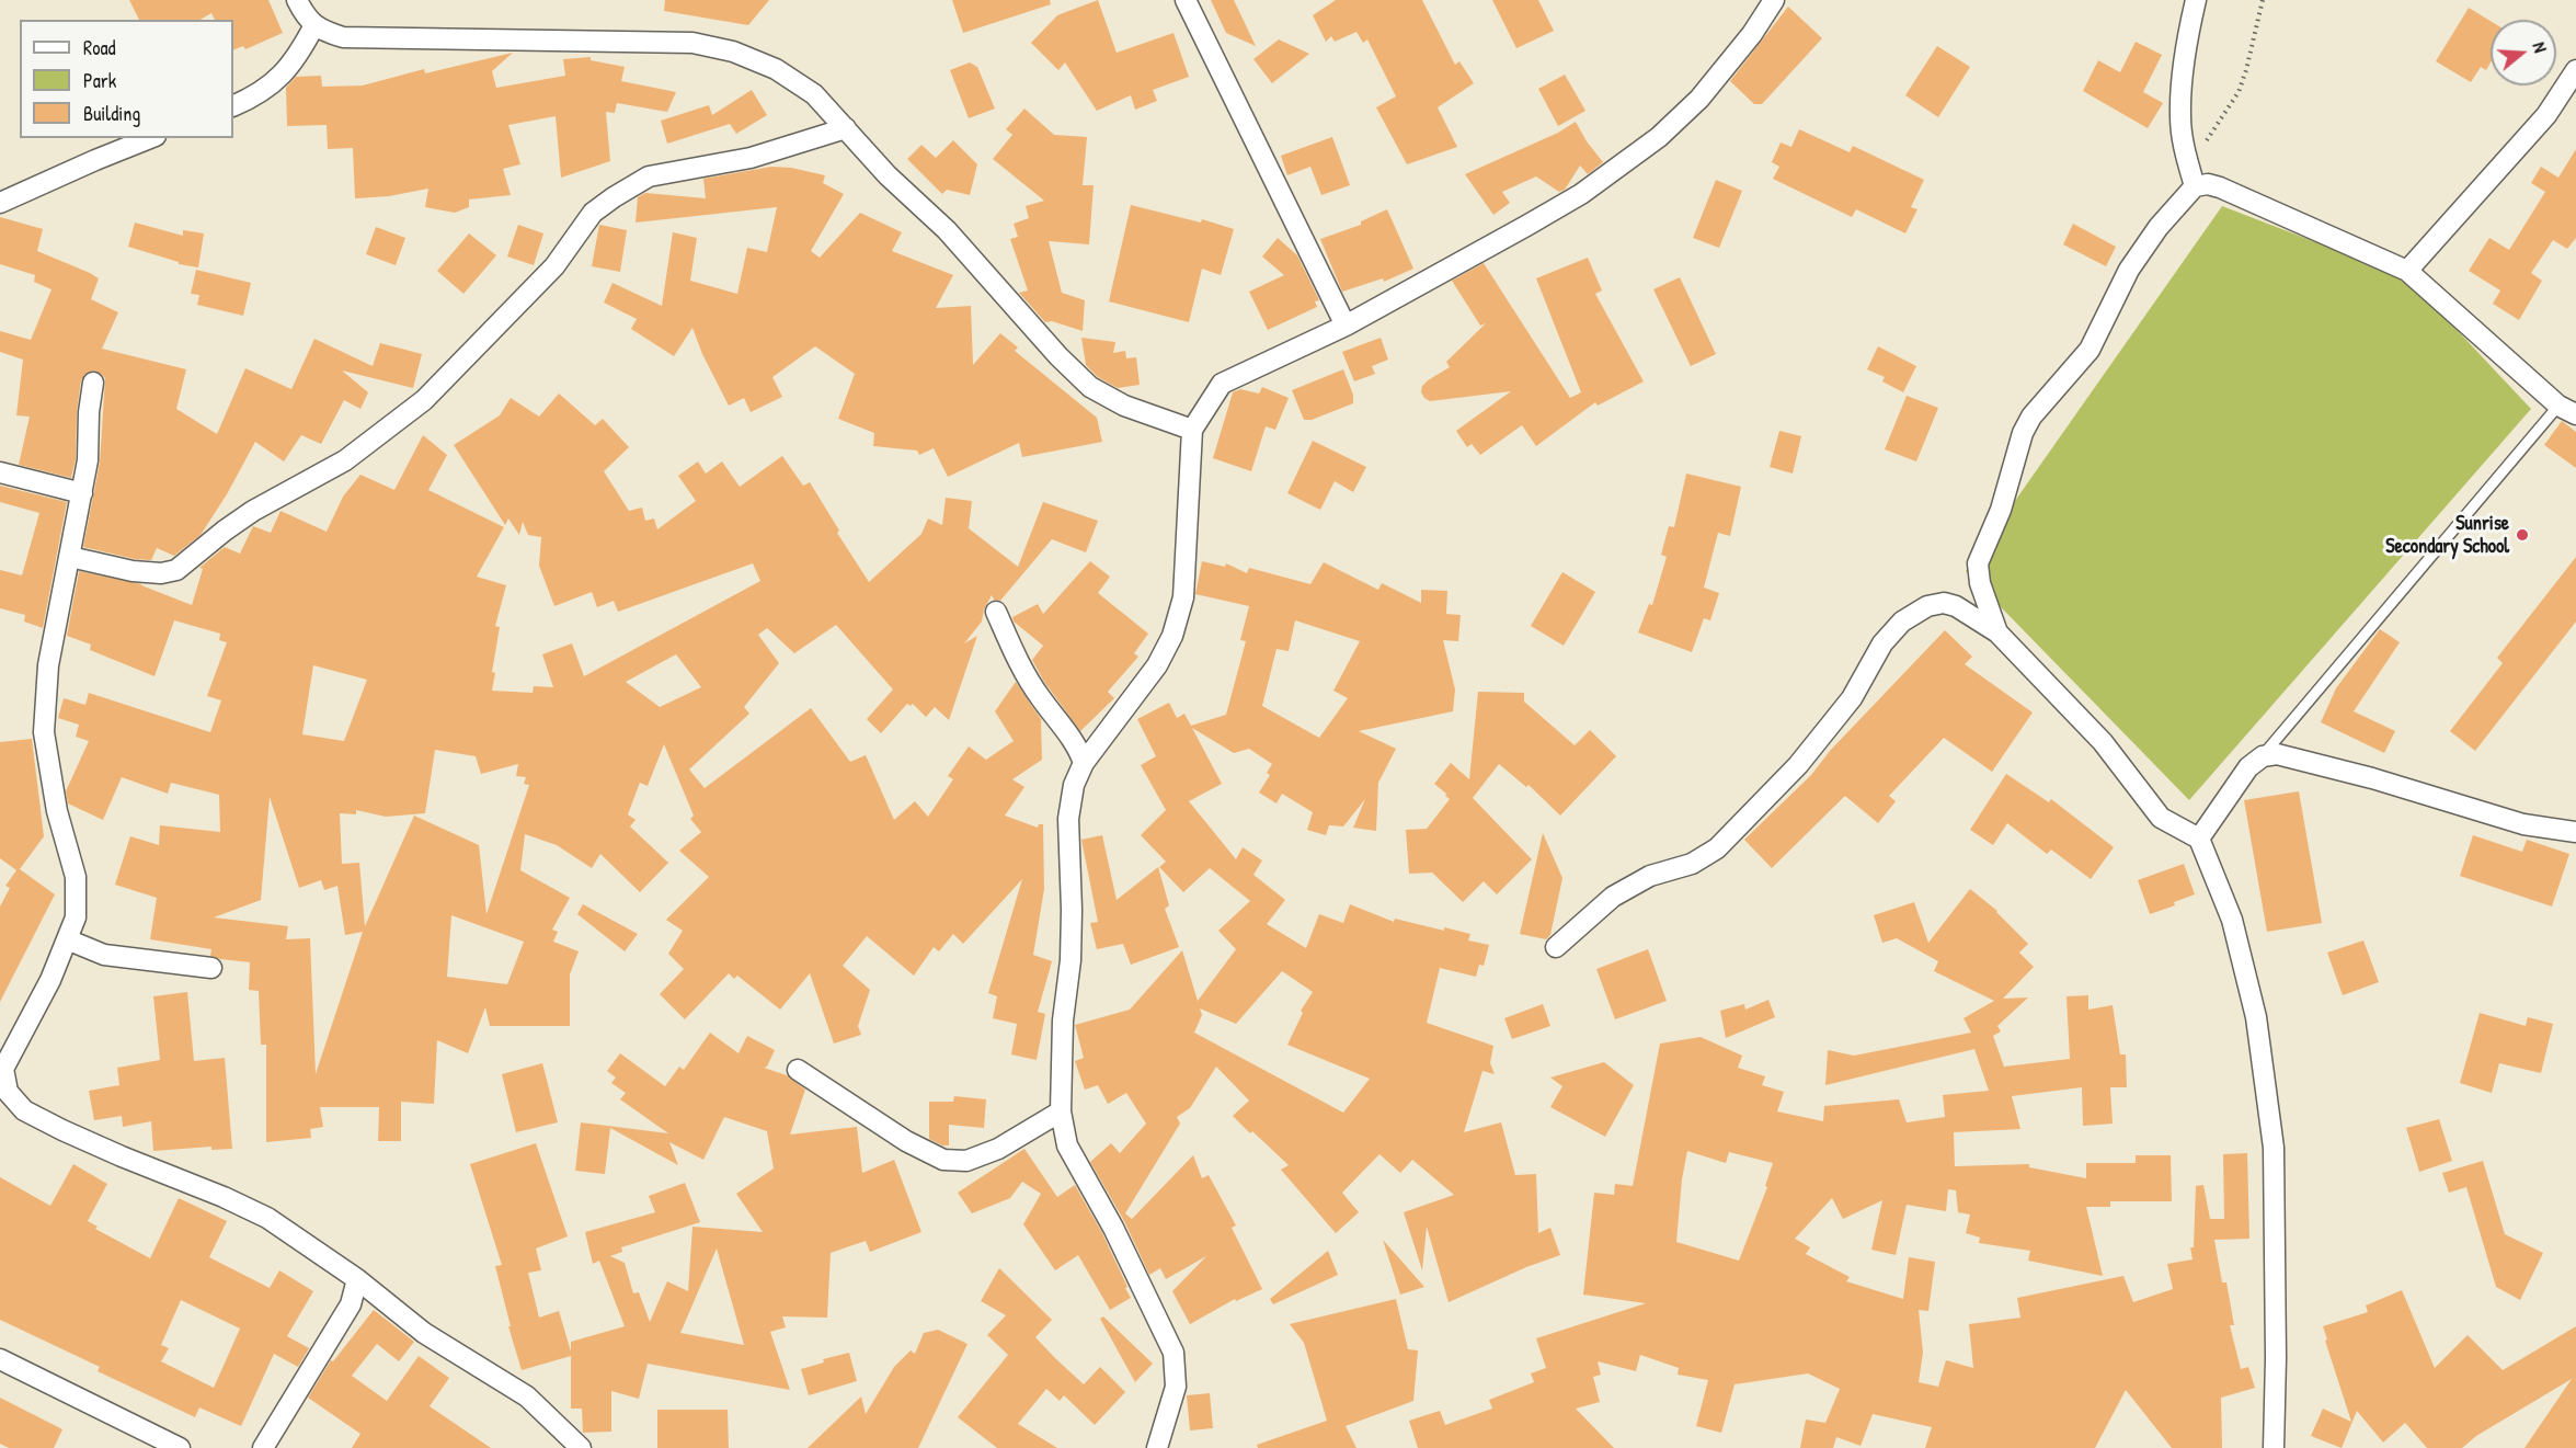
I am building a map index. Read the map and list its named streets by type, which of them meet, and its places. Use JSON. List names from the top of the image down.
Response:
{
  "places": ["Sunrise Secondary School"],
  "legend": ["Road", "Park", "Building"],
  "north": "right"
}
